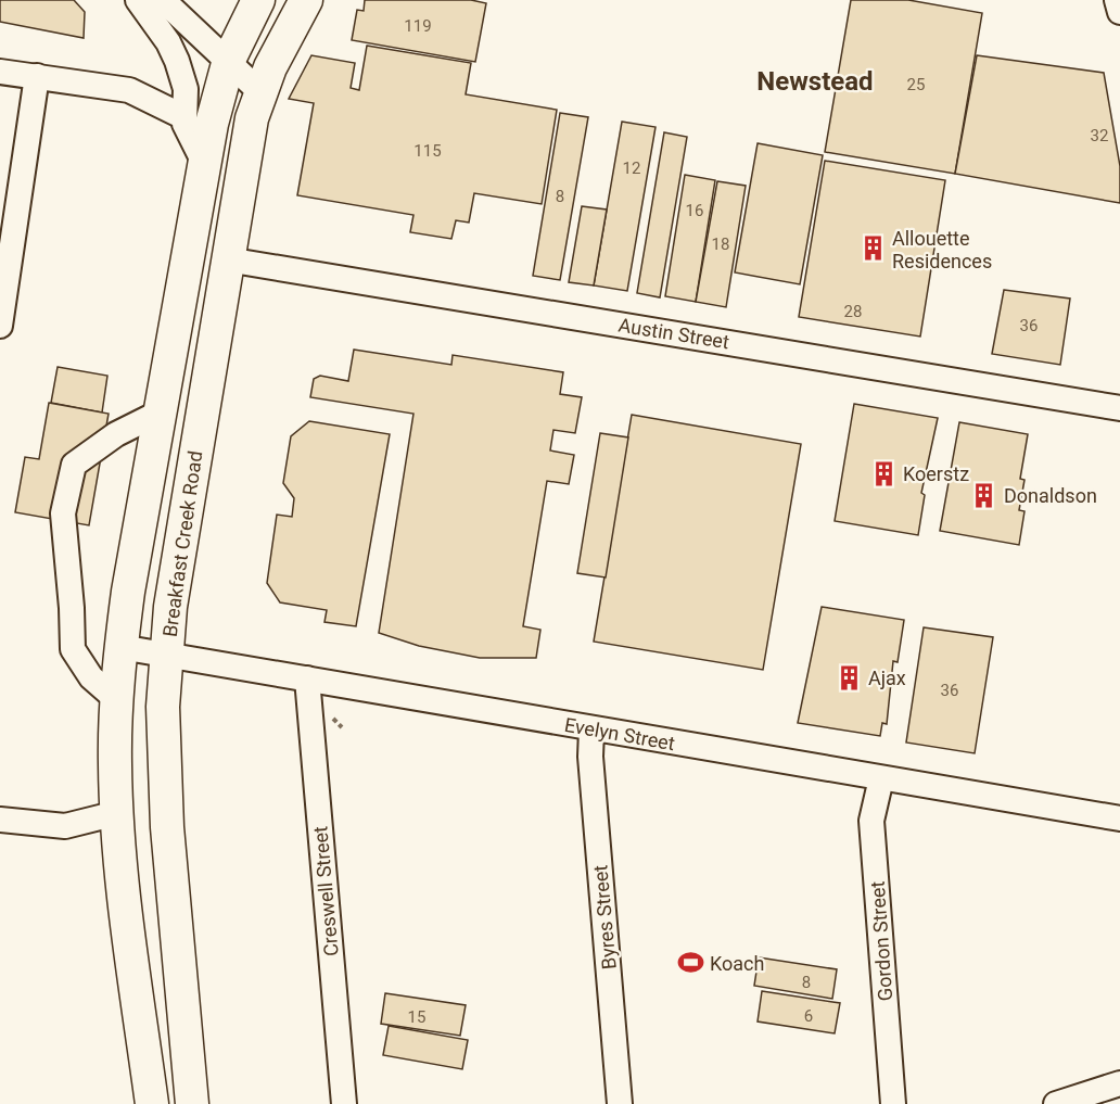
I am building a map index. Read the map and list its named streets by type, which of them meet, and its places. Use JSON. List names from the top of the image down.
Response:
{
  "streets": {
    "main road": ["Breakfast Creek Road"],
    "street": [
      "Austin Street",
      "Evelyn Street",
      "Creswell Street",
      "Byres Street",
      "Gordon Street"
    ]
  },
  "crossings": [
    ["Austin Street", "Breakfast Creek Road"],
    ["Breakfast Creek Road", "Evelyn Street"],
    ["Evelyn Street", "Creswell Street"],
    ["Evelyn Street", "Byres Street"],
    ["Evelyn Street", "Gordon Street"]
  ],
  "districts": ["Newstead"],
  "places": {
    "building": [
      "Allouette Residences",
      "Koerstz",
      "Donaldson",
      "Ajax"
    ],
    "sports": ["Koach"]
  },
  "house_numbers": [
    "119",
    "25",
    "32",
    "115",
    "12",
    "8",
    "16",
    "18",
    "28",
    "36",
    "36",
    "8",
    "6",
    "15"
  ]
}
